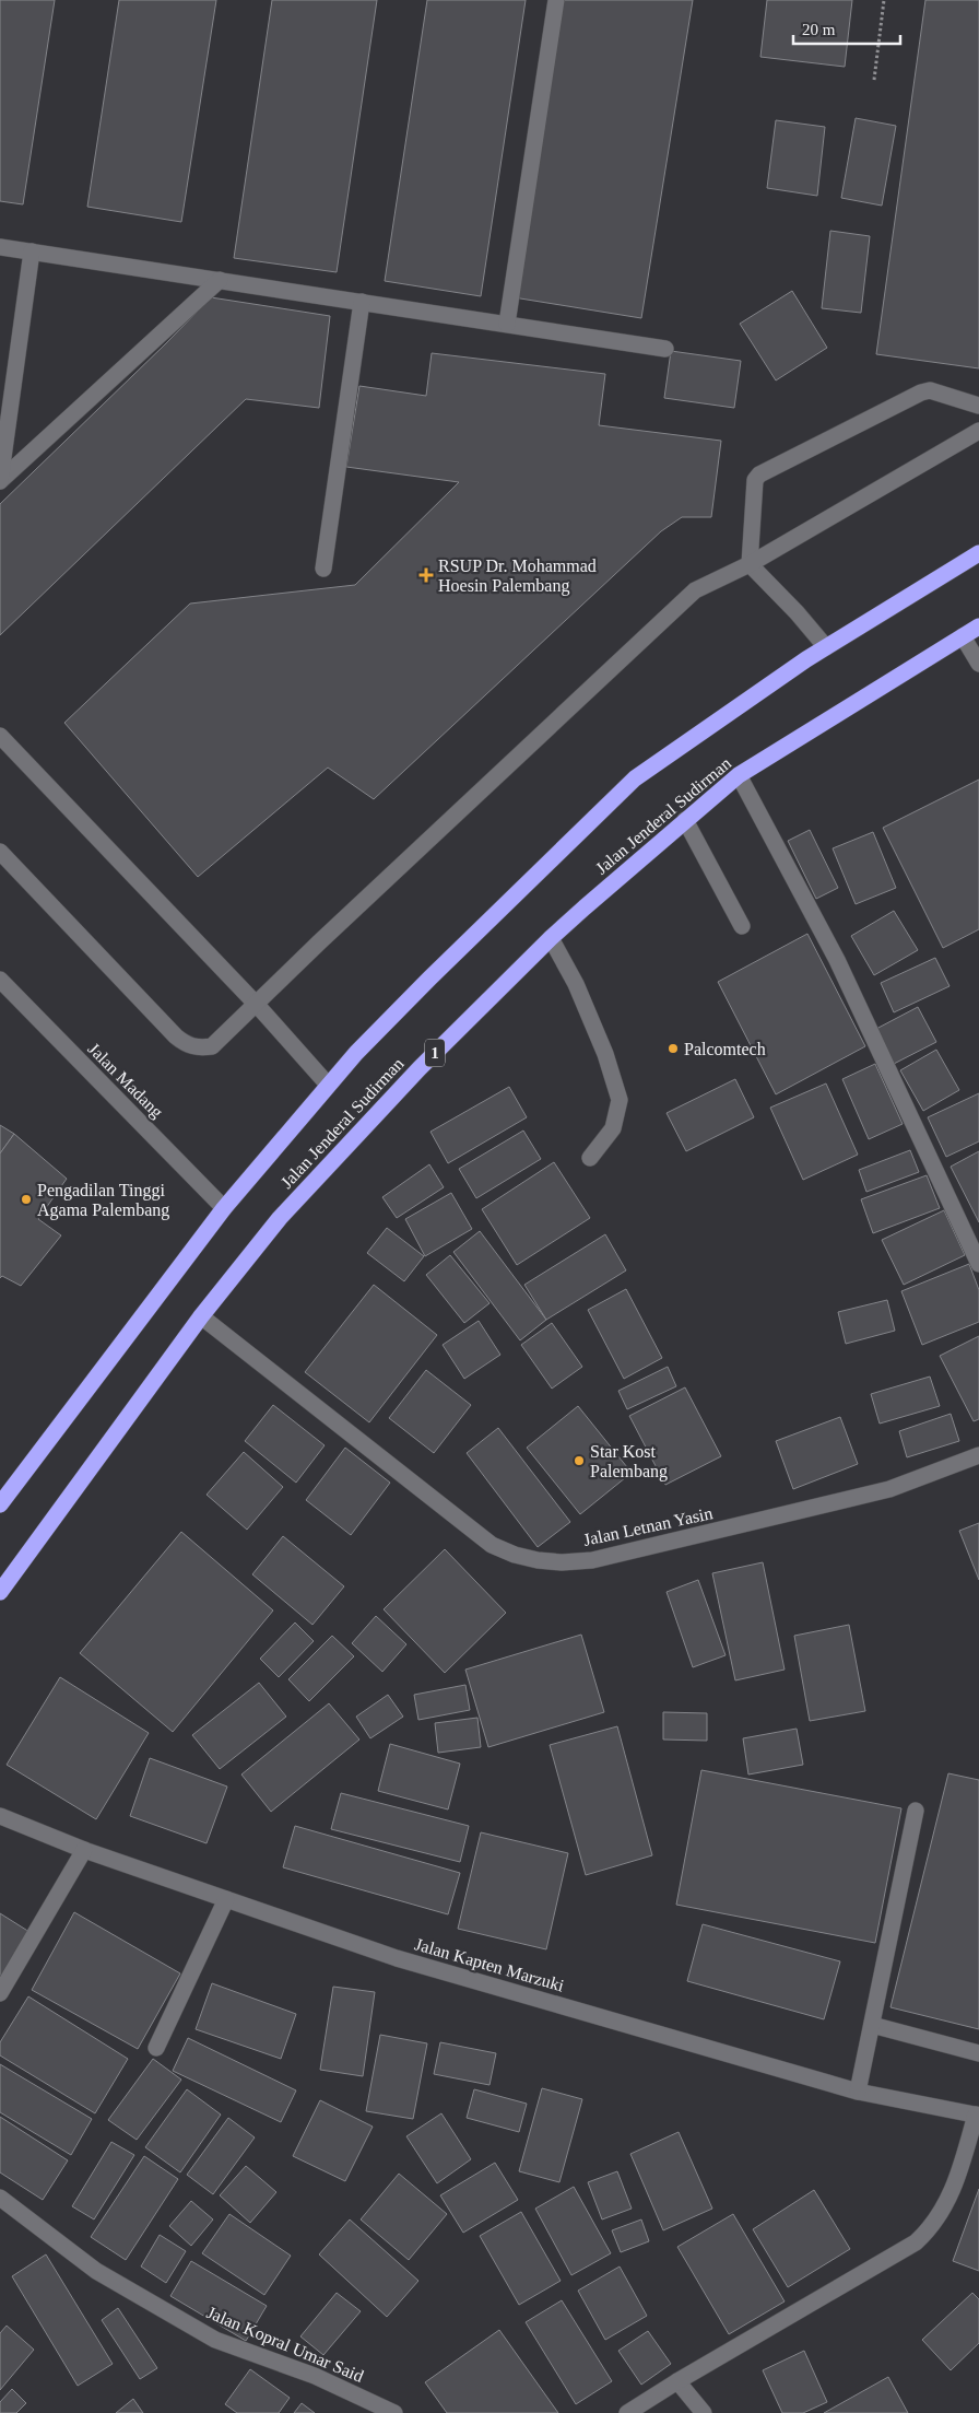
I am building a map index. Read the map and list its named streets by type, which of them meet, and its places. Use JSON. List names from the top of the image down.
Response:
{
  "streets": {
    "highway": ["Jalan Jenderal Sudirman", "1"],
    "street": [
      "Jalan Madang",
      "Jalan Letnan Yasin",
      "Jalan Kapten Marzuki",
      "Jalan Kopral Umar Said"
    ]
  },
  "crossings": [
    ["Jalan Jenderal Sudirman", "Jalan Madang"],
    ["Jalan Jenderal Sudirman", "Jalan Letnan Yasin"]
  ],
  "places": {
    "health": ["RSUP Dr. Mohammad Hoesin Palembang"],
    "other": ["Palcomtech", "Pengadilan Tinggi Agama Palembang", "Star Kost Palembang"]
  },
  "scale_bar": "20 m"
}
